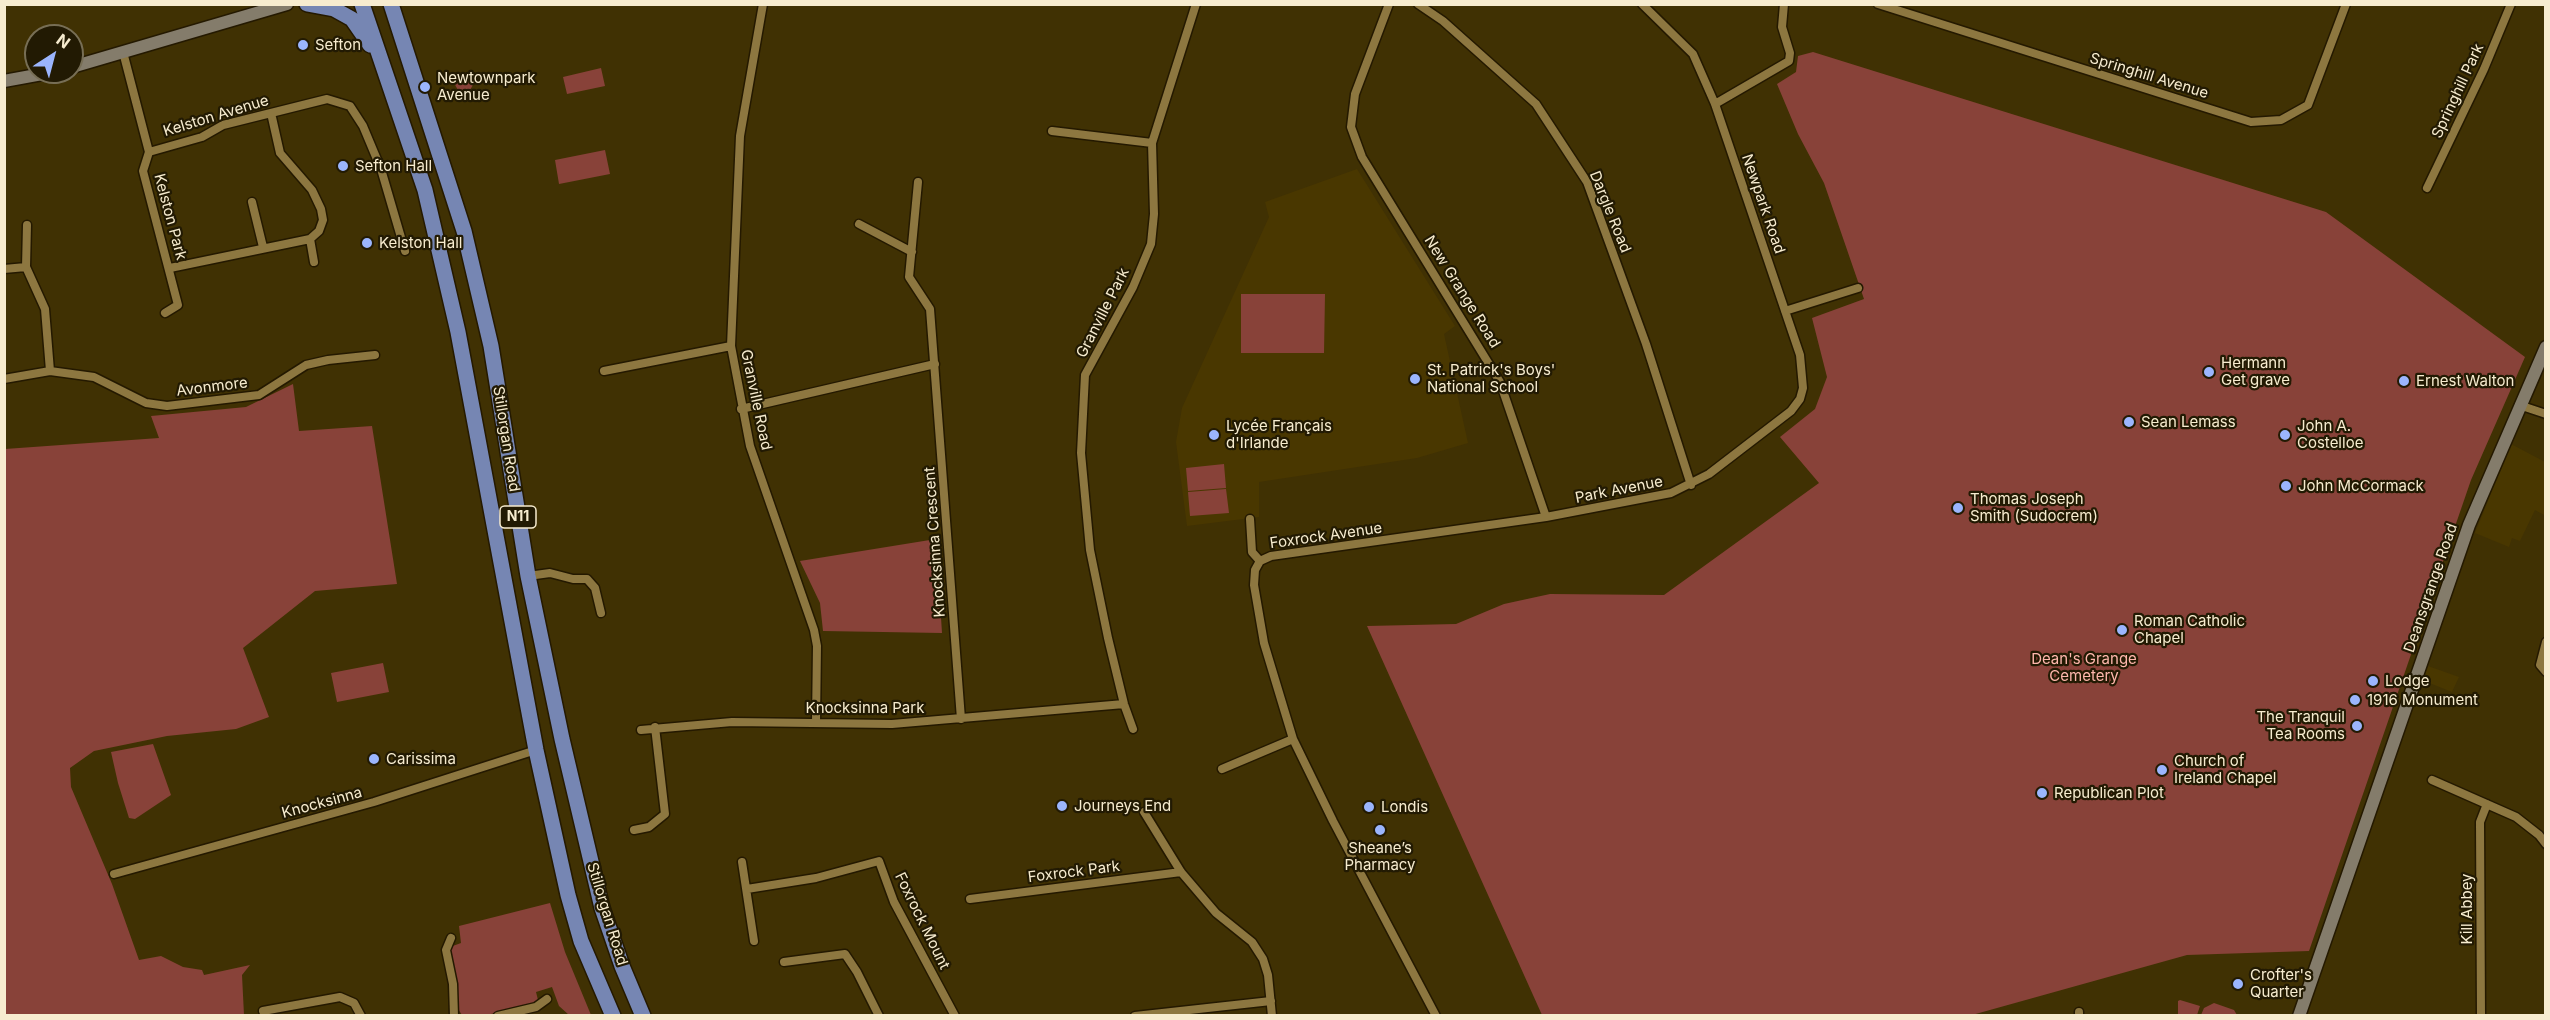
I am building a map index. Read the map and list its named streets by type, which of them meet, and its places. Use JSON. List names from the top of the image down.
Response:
{
  "streets": {
    "highway": ["Stillorgan Road", "N11"],
    "main road": ["Deansgrange Road"],
    "street": [
      "Springhill Avenue",
      "Springhill Park",
      "Kelston Avenue",
      "Newpark Road",
      "Dargle Road",
      "Kelston Park",
      "New Grange Road",
      "Granville Park",
      "Avonmore",
      "Granville Road",
      "Park Avenue",
      "Foxrock Avenue",
      "Knocksinna Crescent",
      "Knocksinna Park",
      "Knocksinna",
      "Foxrock Park",
      "Kill Abbey",
      "Foxrock Mount"
    ]
  },
  "crossings": [
    ["Kelston Avenue", "Kelston Park"],
    ["Newpark Road", "Park Avenue"],
    ["Dargle Road", "Park Avenue"],
    ["New Grange Road", "Park Avenue"],
    ["Granville Park", "Knocksinna Park"],
    ["Granville Road", "Knocksinna Park"],
    ["Stillorgan Road", "N11"],
    ["Stillorgan Road", "Knocksinna"],
    ["Park Avenue", "Foxrock Avenue"],
    ["Knocksinna Crescent", "Knocksinna Park"]
  ],
  "parks": ["Dean's Grange Cemetery"],
  "places": [
    "Sefton",
    "Newtownpark Avenue",
    "Sefton Hall",
    "Kelston Hall",
    "Hermann Get grave",
    "St. Patrick's Boys' National School",
    "Ernest Walton",
    "Sean Lemass",
    "Lycée Français d'Irlande",
    "John A. Costelloe",
    "John McCormack",
    "Thomas Joseph Smith (Sudocrem)",
    "Roman Catholic Chapel",
    "Lodge",
    "1916 Monument",
    "The Tranquil Tea Rooms",
    "Carissima",
    "Church of Ireland Chapel",
    "Republican Plot",
    "Journeys End",
    "Londis",
    "Sheane’s Pharmacy",
    "Crofter's Quarter"
  ],
  "north": "top right"
}
